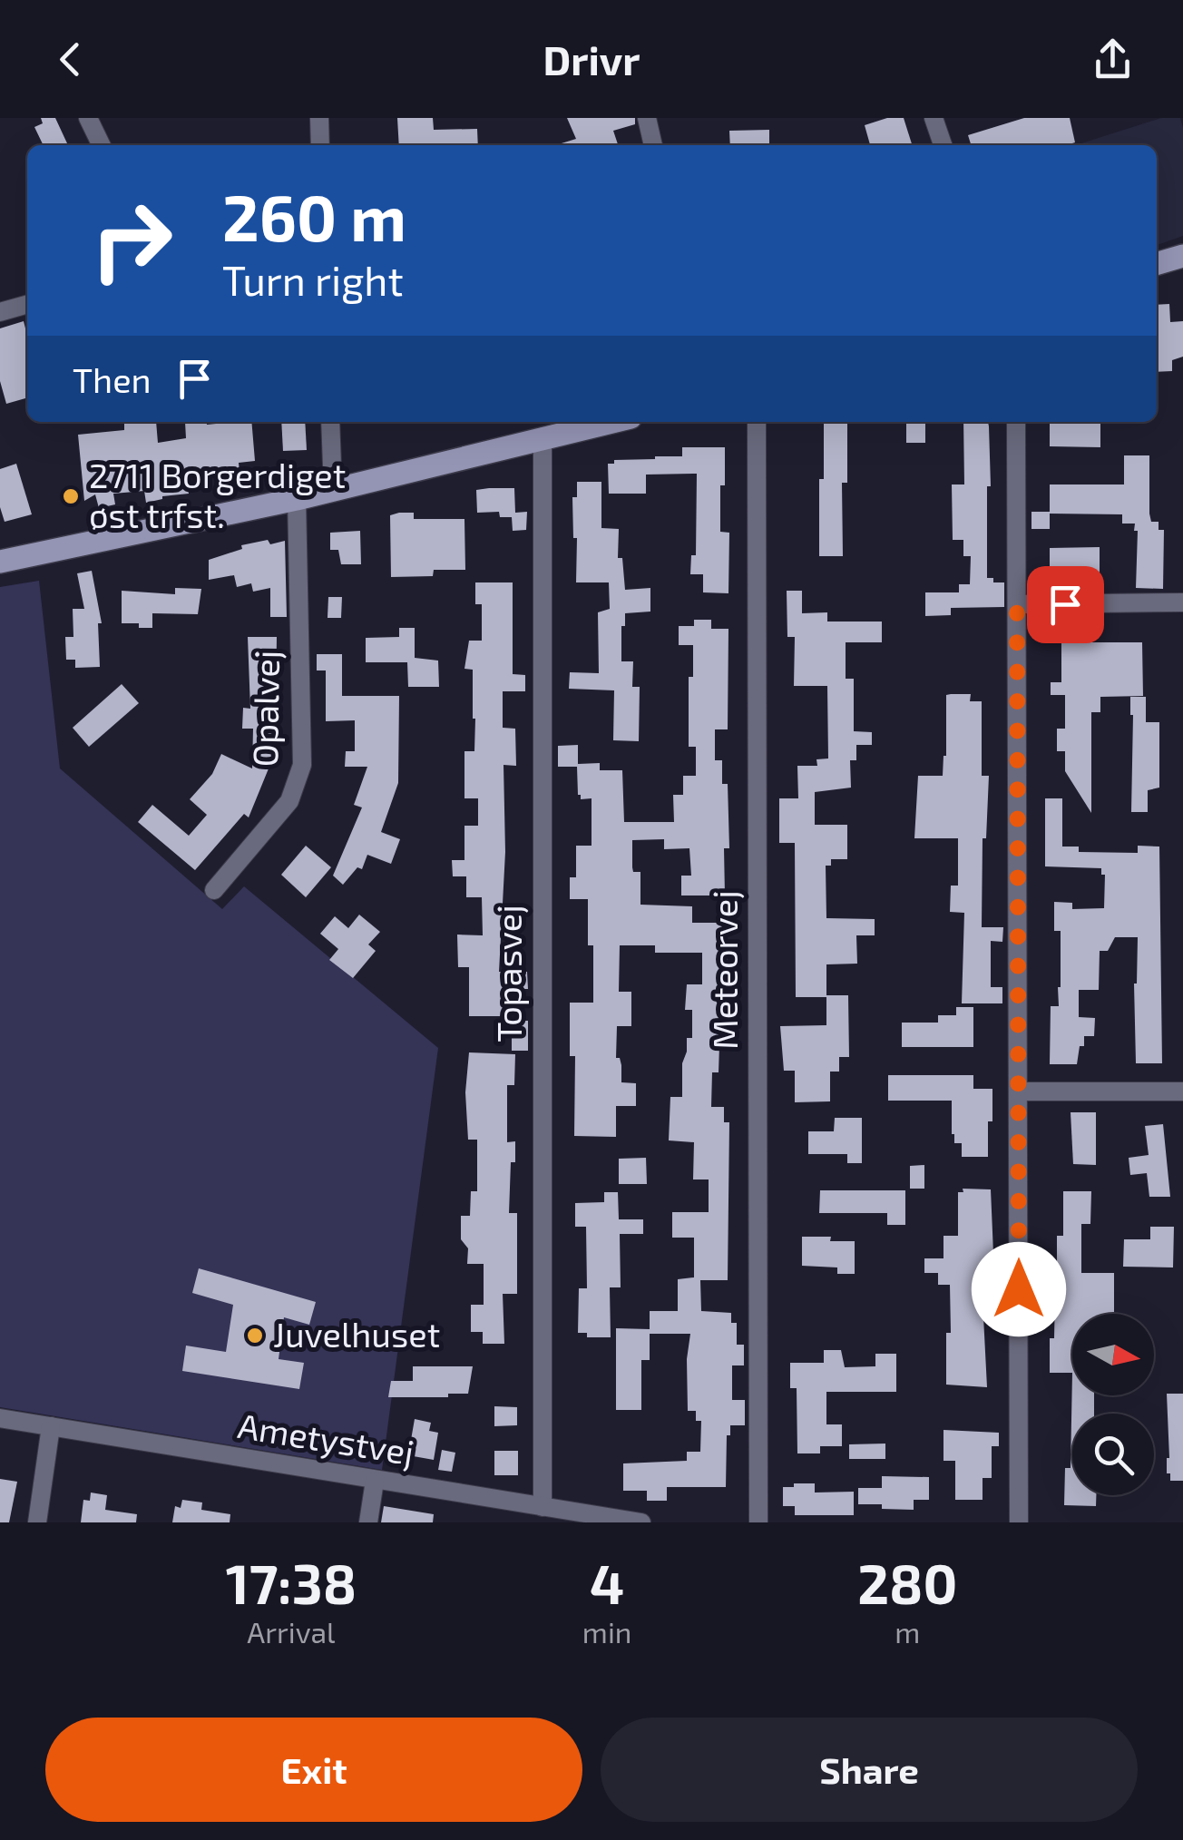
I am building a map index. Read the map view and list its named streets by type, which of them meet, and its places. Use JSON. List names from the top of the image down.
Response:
{
  "streets": {
    "street": [
      "Opalvej",
      "Meteorvej",
      "Topasvej",
      "Ametystvej"
    ]
  },
  "crossings": [
    ["Topasvej", "Ametystvej"]
  ],
  "places": ["2711 Borgerdiget øst trfst.", "Juvelhuset"],
  "north": "right",
  "page": {
    "header": "Drivr",
    "turn": ["260 m", "Turn right"],
    "then": "Then",
    "eta": [
      "17:38",
      "Arrival",
      "4",
      "min",
      "280",
      "m"
    ],
    "buttons": ["Exit", "Share"]
  }
}
